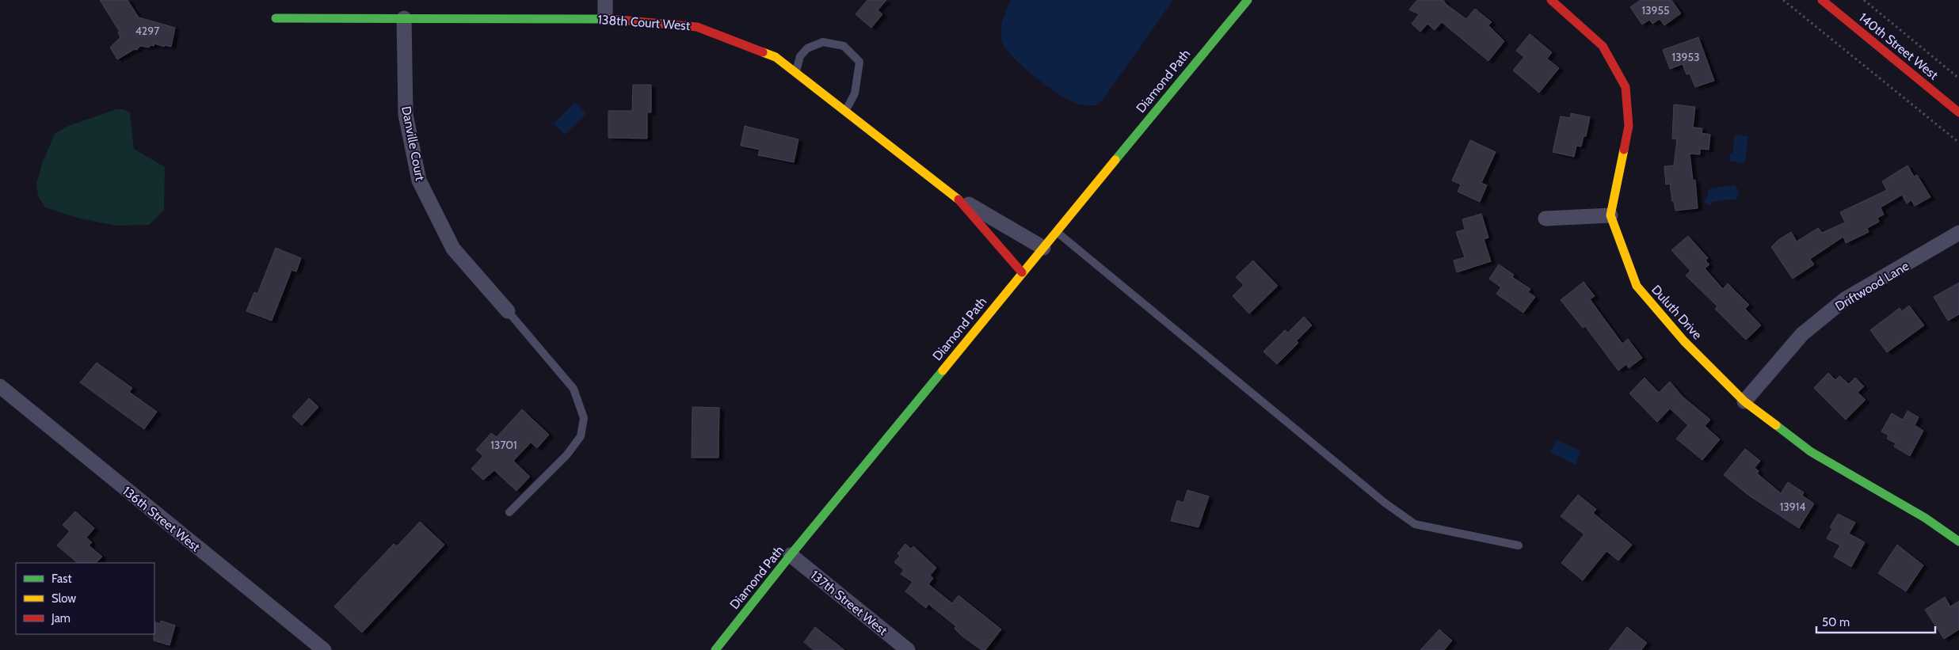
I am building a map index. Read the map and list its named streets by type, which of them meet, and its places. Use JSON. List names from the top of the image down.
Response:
{
  "streets": {
    "street": [
      "138th Court West",
      "140th Street West",
      "Diamond Path",
      "Danville Court",
      "Driftwood Lane",
      "Duluth Drive",
      "136th Street West",
      "137th Street West"
    ]
  },
  "crossings": [
    ["138th Court West", "Diamond Path"],
    ["138th Court West", "Danville Court"],
    ["Diamond Path", "137th Street West"],
    ["Driftwood Lane", "Duluth Drive"]
  ],
  "house_numbers": [
    "13955",
    "4297",
    "13953",
    "13701",
    "13914"
  ],
  "legend": ["Fast", "Slow", "Jam"],
  "scale_bar": "50 m"
}
